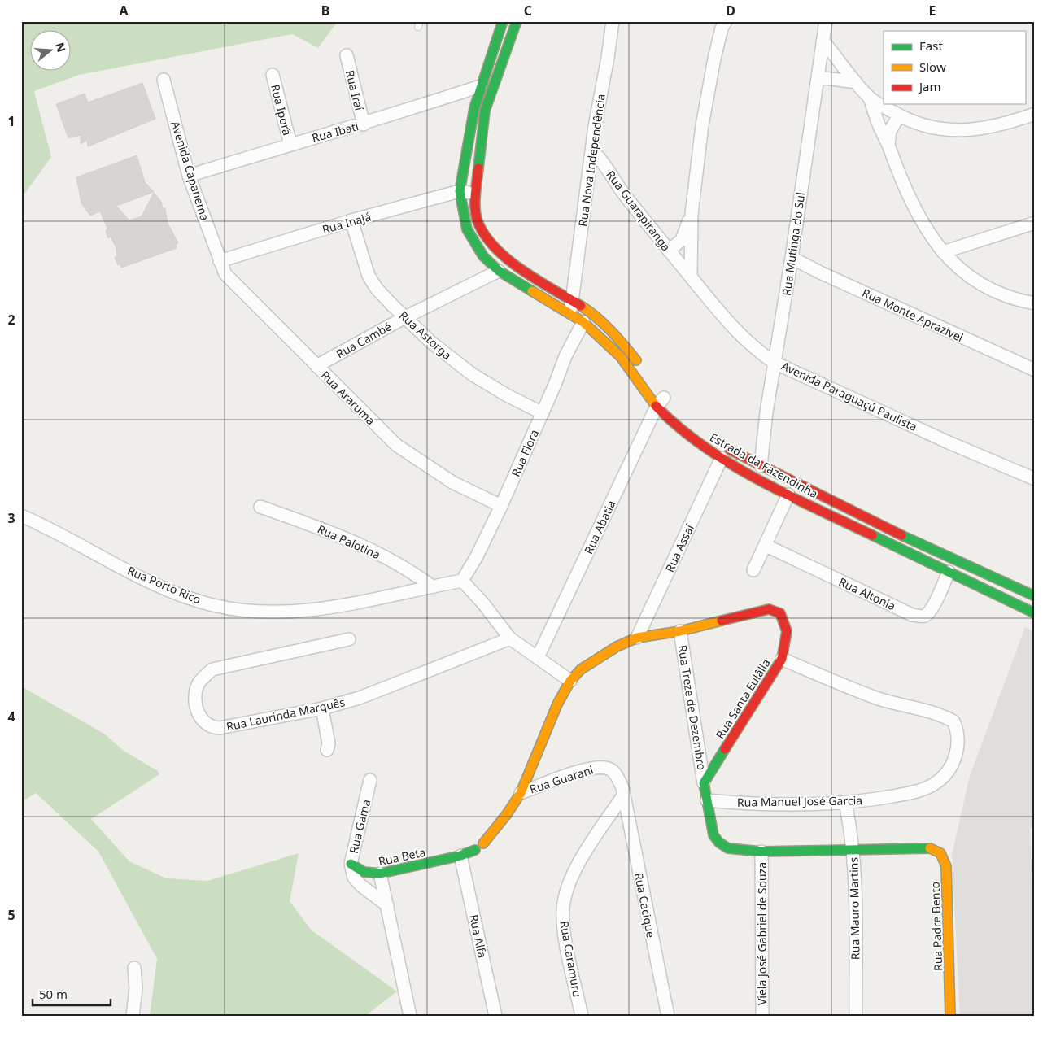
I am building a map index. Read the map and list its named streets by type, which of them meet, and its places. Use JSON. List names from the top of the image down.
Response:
{
  "streets": {
    "main road": [
      "Estrada da Fazendinha",
      "Rua Santa Eulâlia",
      "Rua Guarani",
      "Rua Beta",
      "Rua Padre Bento"
    ],
    "street": [
      "Rua Iraí",
      "Rua Iporã",
      "Rua Ibati",
      "Rua Nova Independência",
      "Avenida Capanema",
      "Rua Guarapiranga",
      "Rua Inajá",
      "Rua Mutinga do Sul",
      "Rua Monte Aprazivel",
      "Rua Astorga",
      "Rua Cambé",
      "Avenida Paraguaçú Paulista",
      "Rua Araruma",
      "Rua Flora",
      "Rua Abatia",
      "Rua Palotina",
      "Rua Assaí",
      "Rua Porto Rico",
      "Rua Altonia",
      "Rua Treze de Dezembro",
      "Rua Laurinda Marquês",
      "Rua Manuel José Garcia",
      "Rua Gama",
      "Rua Cacique",
      "Rua Mauro Martins",
      "Viela José Gabriel de Souza",
      "Rua Alfa",
      "Rua Caramuru"
    ]
  },
  "crossings": [
    ["Rua Iraí", "Rua Ibati"],
    ["Rua Iporã", "Rua Ibati"],
    ["Rua Ibati", "Avenida Capanema"],
    ["Rua Ibati", "Estrada da Fazendinha"],
    ["Rua Nova Independência", "Rua Guarapiranga"],
    ["Rua Nova Independência", "Estrada da Fazendinha"],
    ["Avenida Capanema", "Rua Inajá"],
    ["Avenida Capanema", "Rua Araruma"],
    ["Rua Guarapiranga", "Avenida Paraguaçú Paulista"],
    ["Rua Inajá", "Rua Astorga"],
    ["Rua Inajá", "Rua Araruma"],
    ["Rua Inajá", "Estrada da Fazendinha"],
    ["Rua Mutinga do Sul", "Rua Monte Aprazivel"],
    ["Rua Mutinga do Sul", "Avenida Paraguaçú Paulista"],
    ["Rua Mutinga do Sul", "Estrada da Fazendinha"],
    ["Rua Astorga", "Rua Cambé"],
    ["Rua Astorga", "Rua Flora"],
    ["Rua Cambé", "Rua Araruma"],
    ["Rua Cambé", "Estrada da Fazendinha"],
    ["Rua Araruma", "Rua Flora"],
    ["Rua Flora", "Estrada da Fazendinha"],
    ["Rua Flora", "Rua Porto Rico"],
    ["Estrada da Fazendinha", "Rua Abatia"],
    ["Estrada da Fazendinha", "Rua Assaí"],
    ["Estrada da Fazendinha", "Rua Altonia"],
    ["Rua Palotina", "Rua Porto Rico"],
    ["Rua Assaí", "Rua Santa Eulâlia"],
    ["Rua Santa Eulâlia", "Rua Treze de Dezembro"],
    ["Rua Santa Eulâlia", "Rua Guarani"],
    ["Rua Santa Eulâlia", "Rua Manuel José Garcia"],
    ["Rua Guarani", "Rua Cacique"],
    ["Rua Guarani", "Rua Caramuru"],
    ["Rua Manuel José Garcia", "Rua Mauro Martins"],
    ["Rua Gama", "Rua Beta"],
    ["Rua Beta", "Rua Alfa"],
    ["Rua Cacique", "Rua Caramuru"],
    ["Rua Mauro Martins", "Rua Padre Bento"]
  ],
  "legend": ["Fast", "Slow", "Jam"],
  "scale_bar": "50 m",
  "north": "right",
  "grid": {
    "columns": [
      "A",
      "B",
      "C",
      "D",
      "E"
    ],
    "rows": [
      "1",
      "2",
      "3",
      "4",
      "5"
    ]
  }
}
